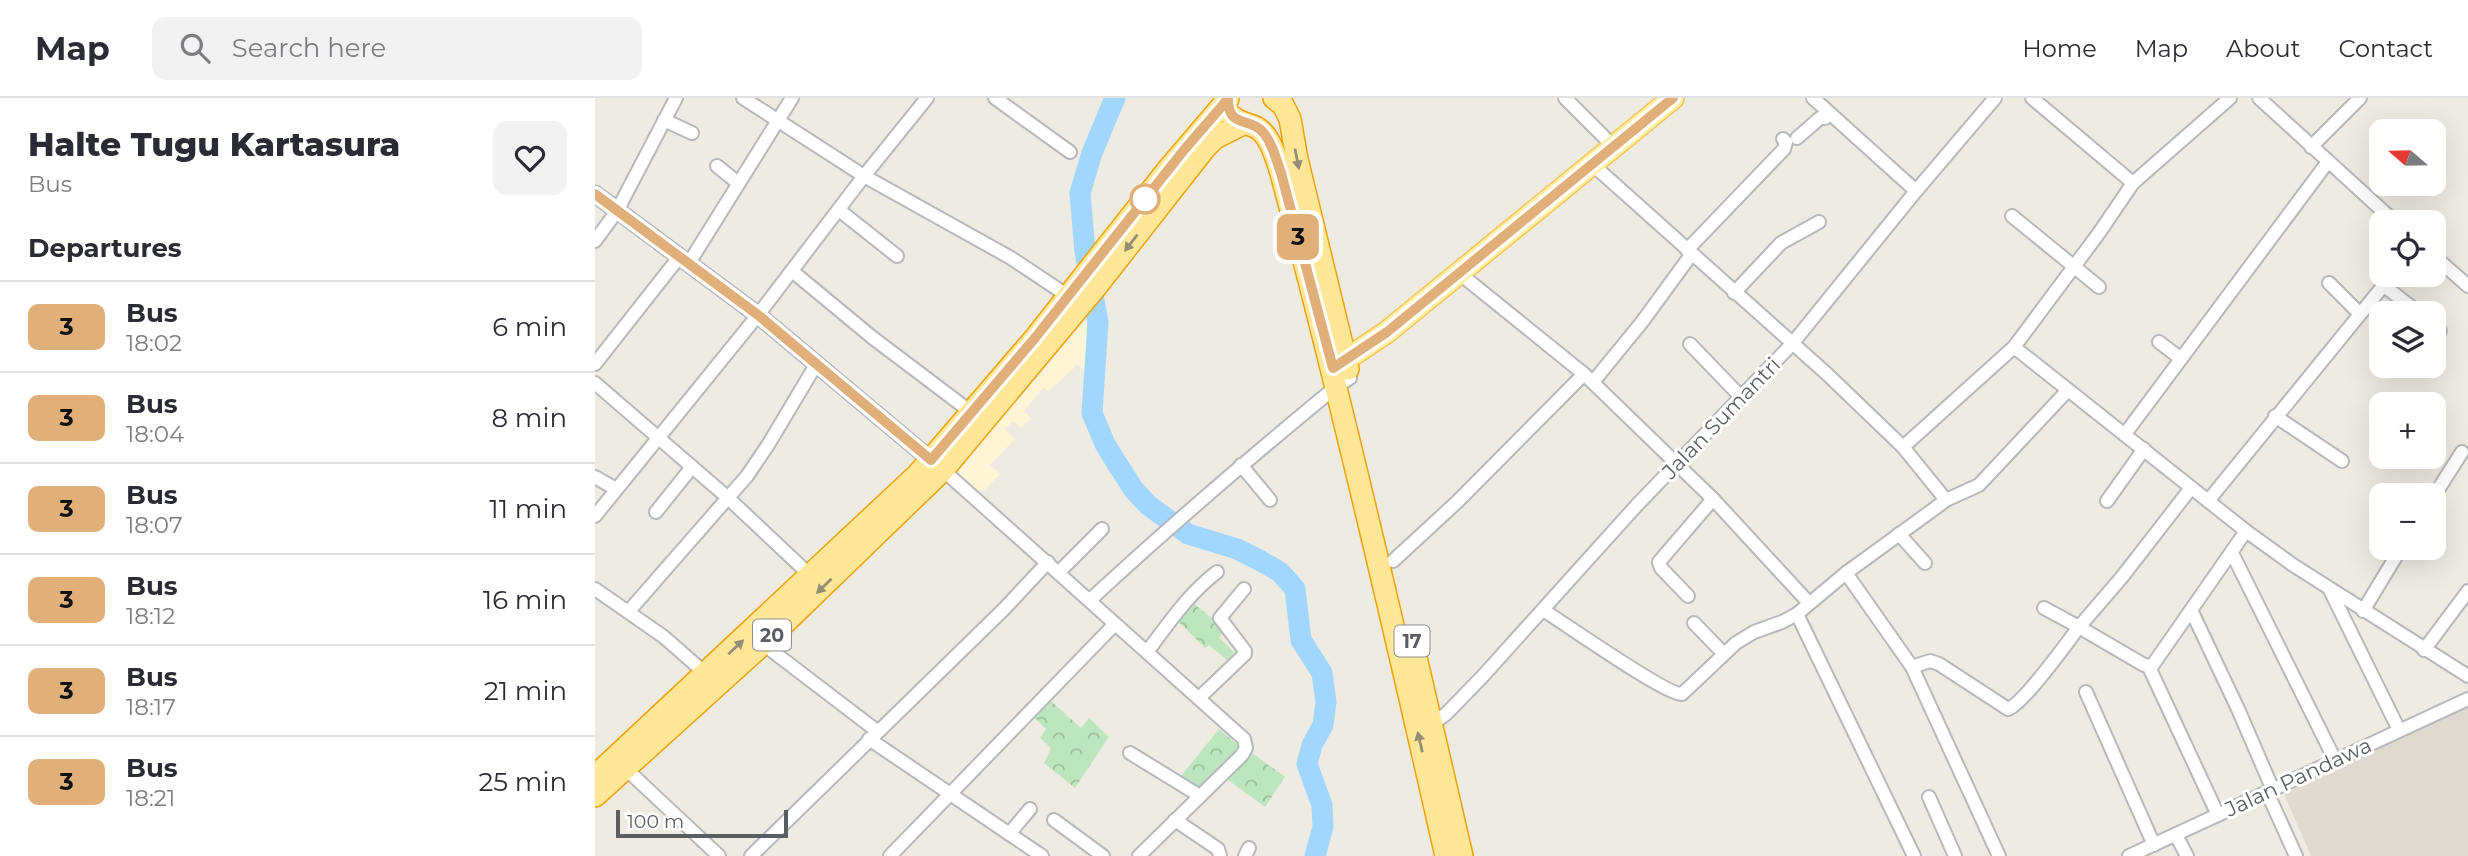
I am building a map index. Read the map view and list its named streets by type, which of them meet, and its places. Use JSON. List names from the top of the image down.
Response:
{
  "streets": {
    "highway": ["20", "17"],
    "street": ["Jalan Sumantri", "Jalan Pandawa"]
  },
  "crossings": [
    ["Jalan Sumantri", "17"],
    ["20", "17"]
  ],
  "lines": ["bus line 3"],
  "scale_bar": "100 m",
  "north": "left",
  "page": {
    "header": "Map",
    "search": "Search here",
    "nav": [
      "Home",
      "Map",
      "About",
      "Contact"
    ],
    "heading": [
      ["Halte Tugu Kartasura", "Bus"],
      "Departures"
    ],
    "on_map": "3",
    "map_buttons": ["+", "−"],
    "list": [
      {
        "mark": "3",
        "name": "Bus",
        "note": "18:02",
        "value": "6 min"
      },
      {
        "mark": "3",
        "name": "Bus",
        "note": "18:04",
        "value": "8 min"
      },
      {
        "mark": "3",
        "name": "Bus",
        "note": "18:07",
        "value": "11 min"
      },
      {
        "mark": "3",
        "name": "Bus",
        "note": "18:12",
        "value": "16 min"
      },
      {
        "mark": "3",
        "name": "Bus",
        "note": "18:17",
        "value": "21 min"
      },
      {
        "mark": "3",
        "name": "Bus",
        "note": "18:21",
        "value": "25 min"
      }
    ],
    "scale": "100 m"
  }
}
